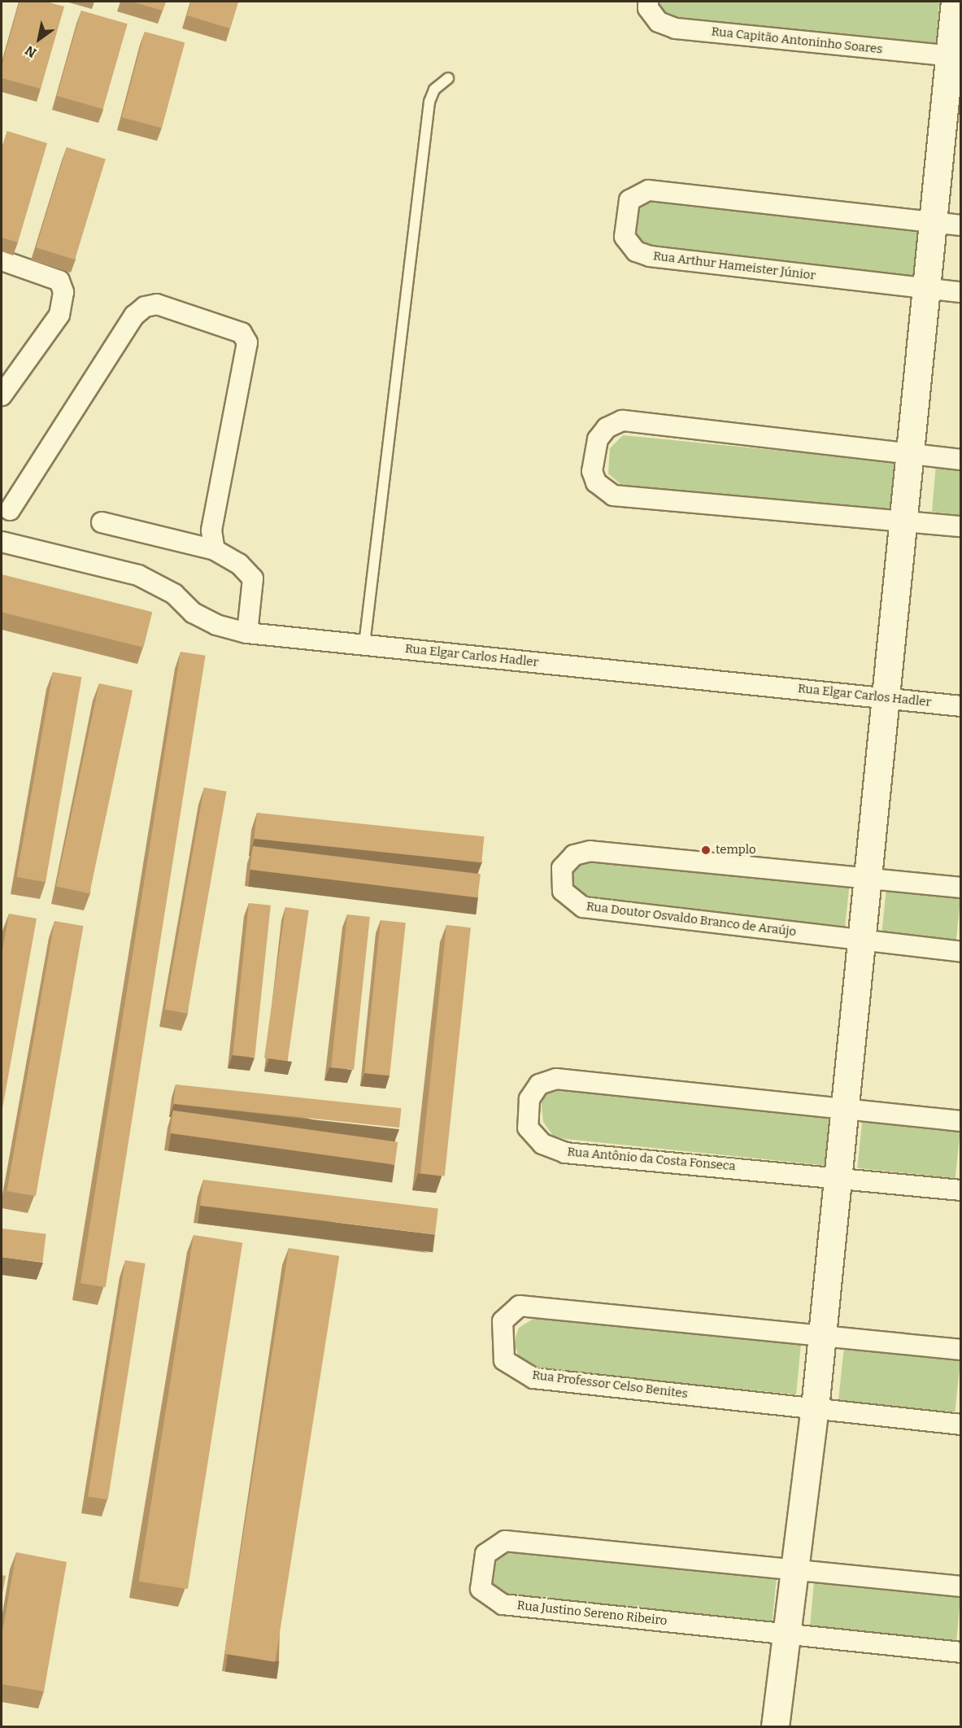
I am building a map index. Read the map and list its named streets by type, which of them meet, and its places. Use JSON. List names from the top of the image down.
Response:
{
  "streets": {
    "street": [
      "Rua Capitão Antoninho Soares",
      "Rua Arthur Hameister Júnior",
      "Rua Elgar Carlos Hadler",
      "Rua Doutor Osvaldo Branco de Araújo",
      "Rua Antônio da Costa Fonseca",
      "Rua Professor Celso Benites",
      "Rua Justino Sereno Ribeiro"
    ]
  },
  "places": ["templo"],
  "north": "bottom left"
}
